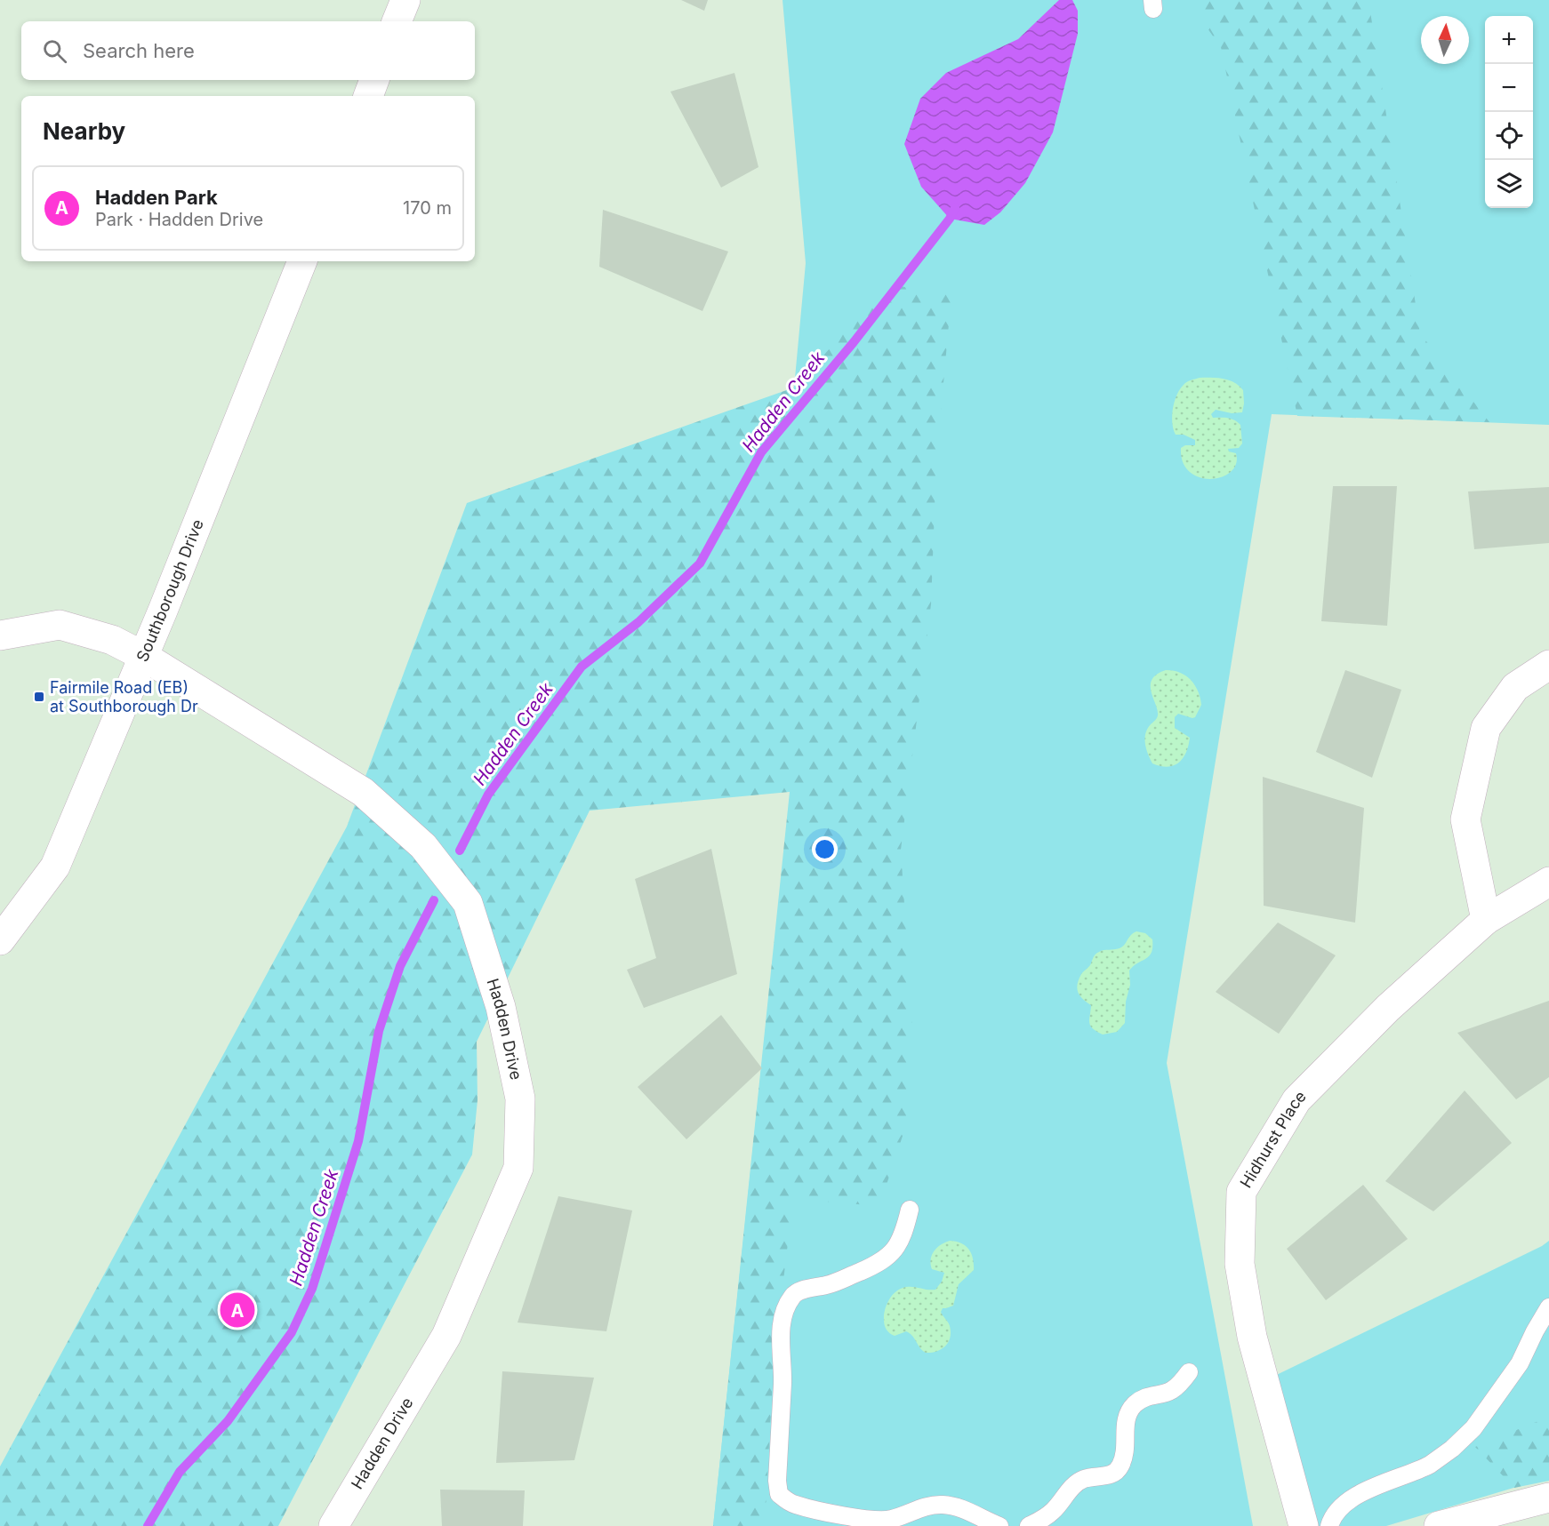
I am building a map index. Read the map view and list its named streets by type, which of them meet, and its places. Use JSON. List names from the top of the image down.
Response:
{
  "streets": {
    "street": ["Southborough Drive", "Hadden Drive", "Hidhurst Place"]
  },
  "crossings": [
    ["Southborough Drive", "Hadden Drive"]
  ],
  "water": ["Hadden Creek"],
  "places": {
    "transit": ["Fairmile Road (EB) at Southborough Dr"]
  },
  "north": "top",
  "page": {
    "map_buttons": ["+", "−"],
    "search": "Search here",
    "heading": "Nearby",
    "list": [
      {
        "mark": "A",
        "name": "Hadden Park",
        "note": "Park · Hadden Drive",
        "value": "170 m"
      }
    ],
    "pins": "A"
  }
}
